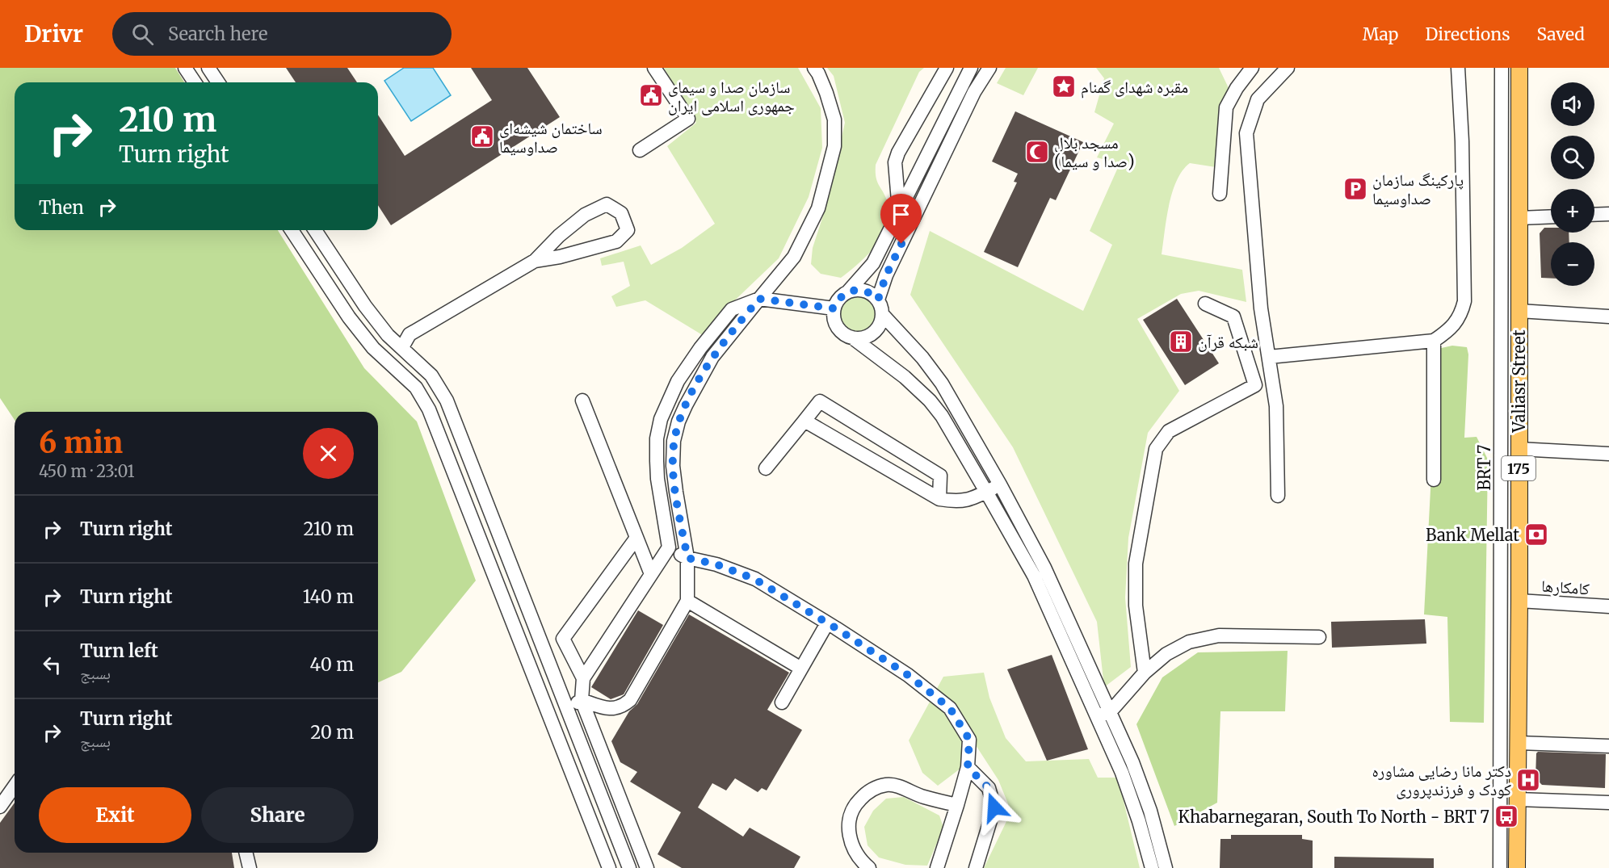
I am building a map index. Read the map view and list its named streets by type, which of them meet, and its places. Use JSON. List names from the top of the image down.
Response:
{
  "streets": {
    "main road": ["Valiasr Street", "175"],
    "street": ["BRT 7", "کامکارها"]
  },
  "crossings": [
    ["Valiasr Street", "کامکارها"]
  ],
  "places": {
    "place": ["مقبره شهدای گمنام"],
    "public building": ["سازمان صدا و سیمای جمهوری اسلامی ایران", "ساختمان شیشه‌ای صداوسیما"],
    "mosque": ["مسجد بلال (صدا و سیما)"],
    "parking": ["پارکینگ سازمان صداوسیما"],
    "building": ["شبکه قرآن"],
    "bank": ["Bank Mellat"],
    "hospital": ["دکتر مانا رضایی مشاوره کودک و فرزندپروری"],
    "bus stop": ["Khabarnegaran, South To North - BRT 7"]
  },
  "page": {
    "header": "Drivr",
    "search": "Search here",
    "nav": ["Map", "Directions", "Saved"],
    "map_buttons": ["+", "−"],
    "turn": ["210 m", "Turn right"],
    "then": "Then",
    "heading": ["6 min", "450 m · 23:01"],
    "list": [
      {
        "name": "Turn right",
        "value": "210 m"
      },
      {
        "name": "Turn right",
        "value": "140 m"
      },
      {
        "name": "Turn left",
        "note": "بسبج",
        "value": "40 m"
      },
      {
        "name": "Turn right",
        "note": "بسبج",
        "value": "20 m"
      }
    ],
    "buttons": ["Exit", "Share"]
  }
}
